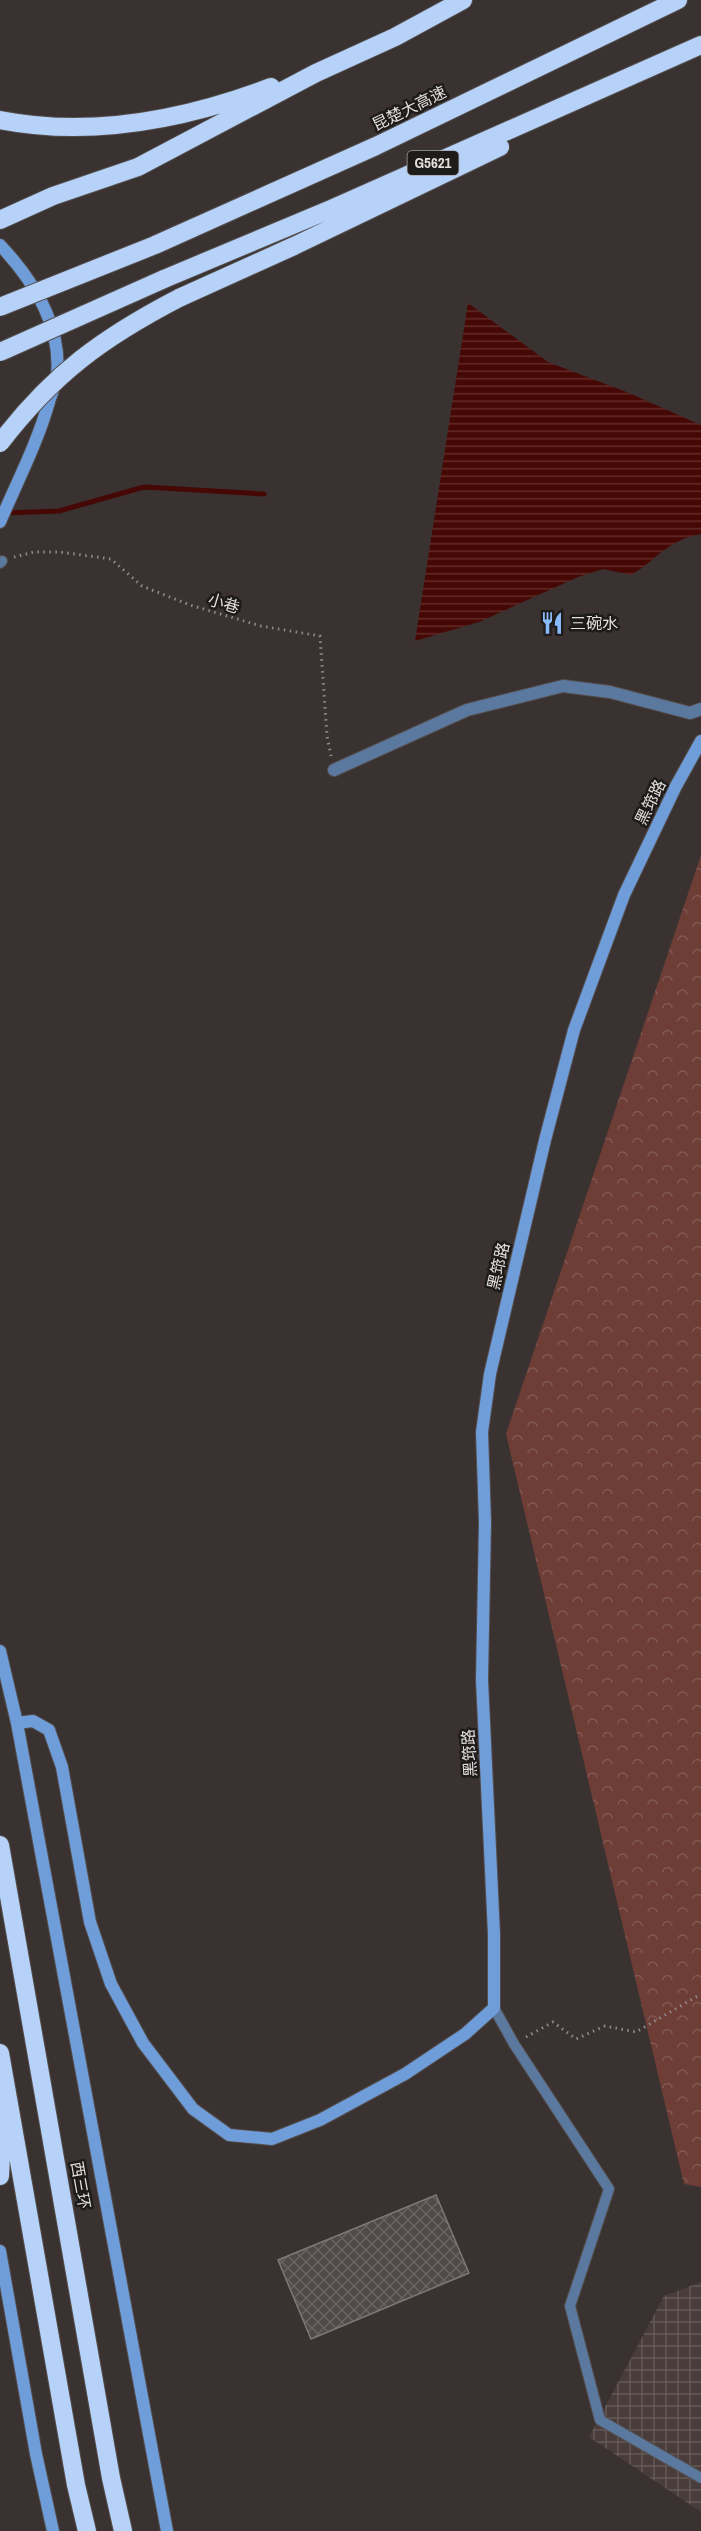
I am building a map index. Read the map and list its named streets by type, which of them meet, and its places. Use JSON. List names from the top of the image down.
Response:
{
  "streets": {
    "highway": ["昆楚大高速", "G5621", "西三环"],
    "main road": ["黑筇路"],
    "path": ["小巷"]
  },
  "places": {
    "restaurant": ["三碗水"]
  }
}
